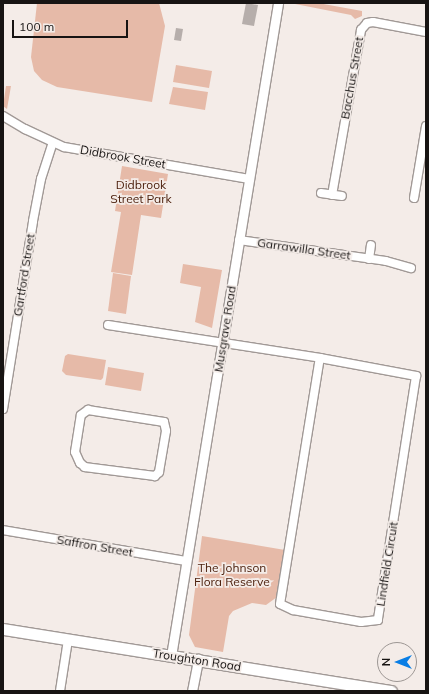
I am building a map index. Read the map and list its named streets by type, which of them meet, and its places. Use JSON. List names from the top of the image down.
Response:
{
  "streets": {
    "main road": ["Troughton Road"],
    "street": [
      "Bacchus Street",
      "Didbrook Street",
      "Garrawilla Street",
      "Gartford Street",
      "Musgrave Road",
      "Saffron Street",
      "Lindfield Circuit"
    ]
  },
  "crossings": [
    ["Didbrook Street", "Gartford Street"],
    ["Didbrook Street", "Musgrave Road"],
    ["Garrawilla Street", "Musgrave Road"],
    ["Musgrave Road", "Saffron Street"],
    ["Musgrave Road", "Lindfield Circuit"],
    ["Musgrave Road", "Troughton Road"]
  ],
  "parks": ["Didbrook Street Park", "The Johnson Flora Reserve"],
  "scale_bar": "100 m",
  "north": "left"
}
